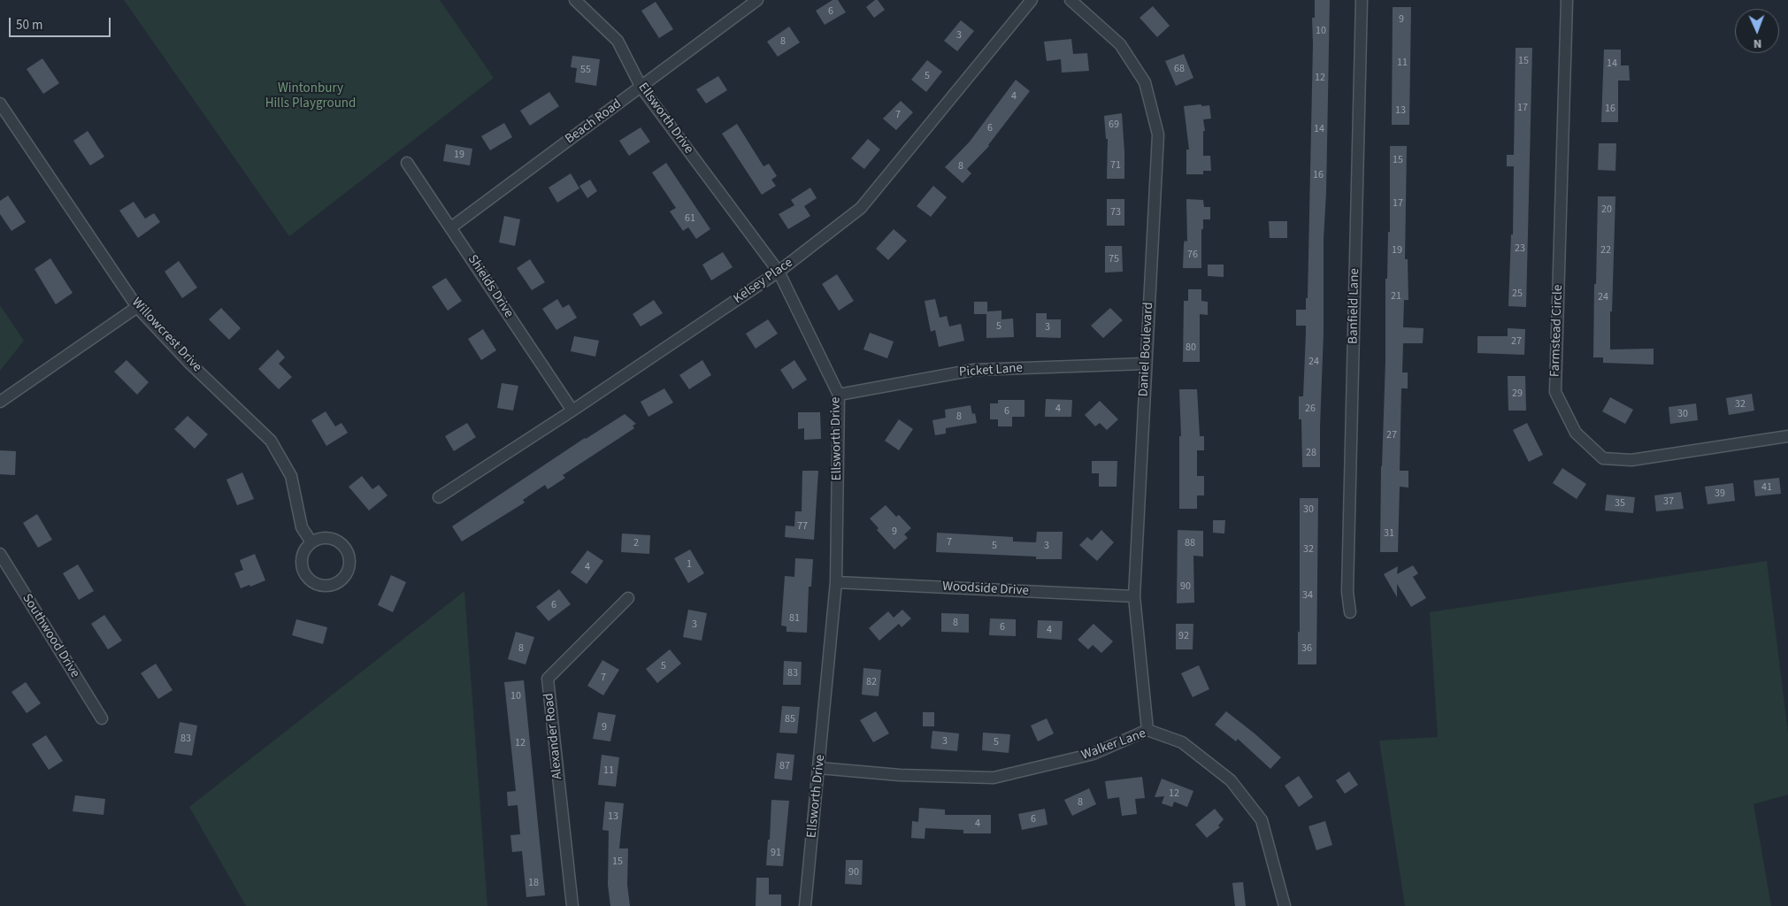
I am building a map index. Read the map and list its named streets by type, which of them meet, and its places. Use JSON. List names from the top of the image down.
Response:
{
  "streets": {
    "street": [
      "Ellsworth Drive",
      "Beach Road",
      "Kelsey Place",
      "Shields Drive",
      "Banfield Lane",
      "Farmstead Circle",
      "Willowcrest Drive",
      "Daniel Boulevard",
      "Picket Lane",
      "Woodside Drive",
      "Southwood Drive",
      "Alexander Road",
      "Walker Lane"
    ]
  },
  "crossings": [
    ["Ellsworth Drive", "Beach Road"],
    ["Ellsworth Drive", "Kelsey Place"],
    ["Ellsworth Drive", "Picket Lane"],
    ["Ellsworth Drive", "Woodside Drive"],
    ["Ellsworth Drive", "Walker Lane"],
    ["Beach Road", "Shields Drive"],
    ["Kelsey Place", "Shields Drive"],
    ["Daniel Boulevard", "Picket Lane"],
    ["Daniel Boulevard", "Woodside Drive"],
    ["Daniel Boulevard", "Walker Lane"]
  ],
  "parks": ["Wintonbury Hills Playground"],
  "house_numbers": [
    "6",
    "9",
    "10",
    "3",
    "8",
    "15",
    "11",
    "14",
    "68",
    "55",
    "5",
    "12",
    "4",
    "17",
    "16",
    "13",
    "7",
    "69",
    "6",
    "14",
    "19",
    "15",
    "71",
    "8",
    "16",
    "17",
    "20",
    "73",
    "61",
    "23",
    "19",
    "22",
    "76",
    "75",
    "25",
    "21",
    "24",
    "5",
    "3",
    "27",
    "80",
    "24",
    "29",
    "32",
    "4",
    "26",
    "6",
    "30",
    "8",
    "27",
    "28",
    "41",
    "39",
    "37",
    "35",
    "30",
    "77",
    "9",
    "31",
    "7",
    "2",
    "88",
    "5",
    "3",
    "32",
    "1",
    "4",
    "90",
    "34",
    "6",
    "81",
    "8",
    "3",
    "6",
    "4",
    "92",
    "8",
    "36",
    "5",
    "83",
    "7",
    "82",
    "10",
    "85",
    "9",
    "83",
    "3",
    "5",
    "12",
    "87",
    "11",
    "12",
    "8",
    "13",
    "6",
    "4",
    "91",
    "15",
    "90",
    "18"
  ],
  "scale_bar": "50 m",
  "north": "bottom"
}
